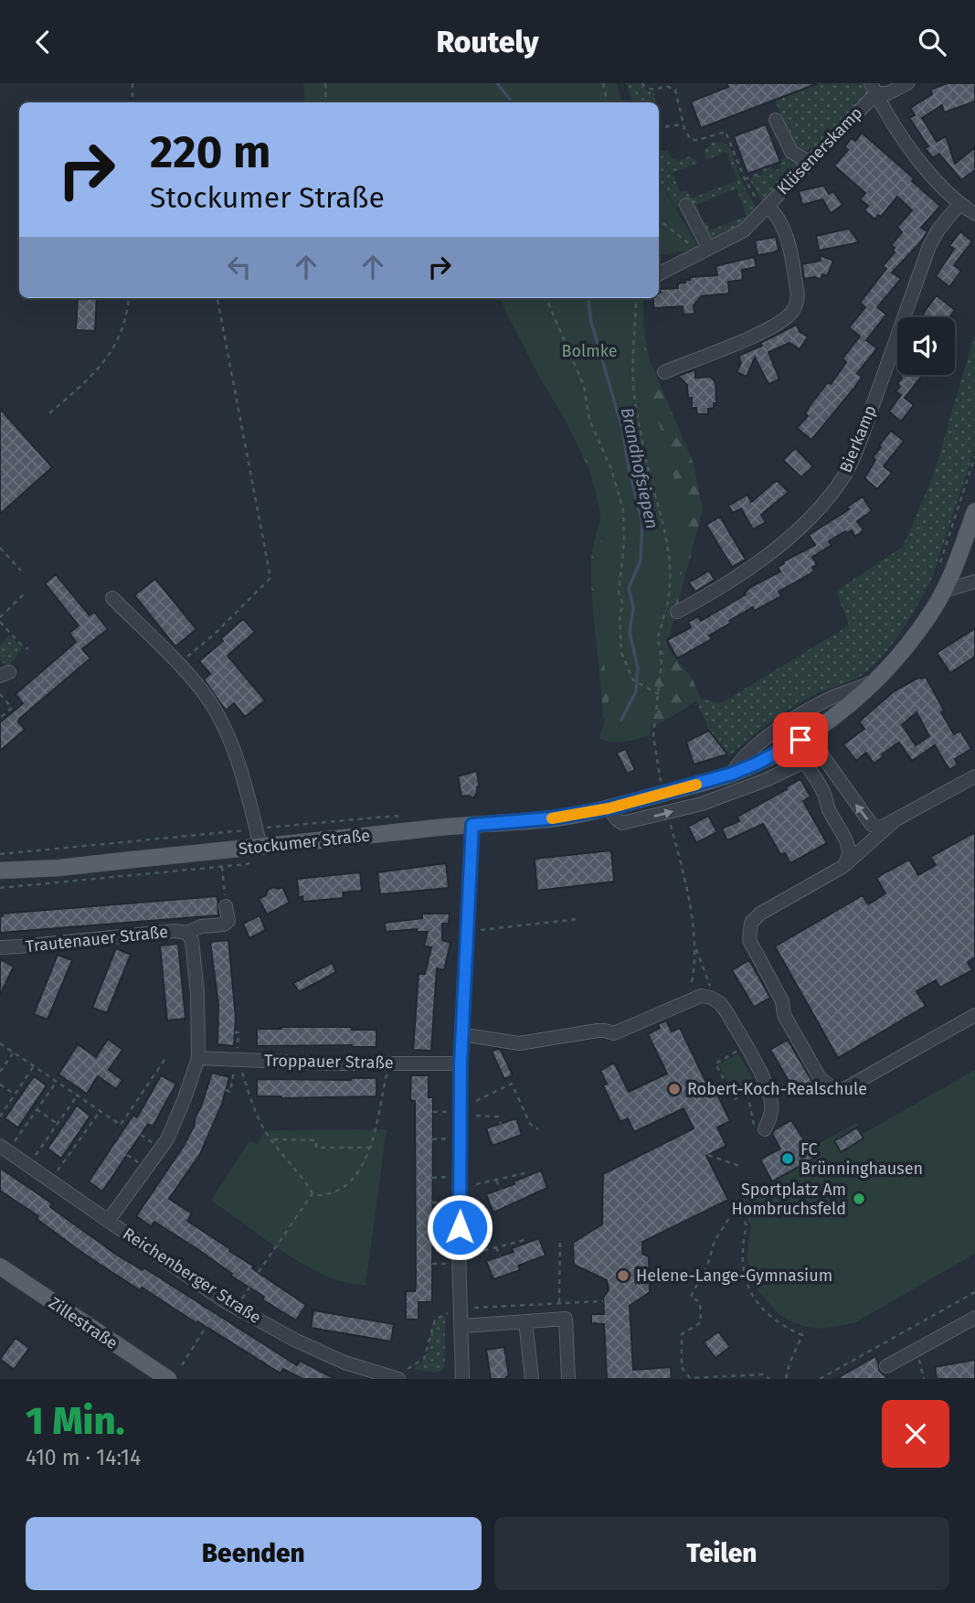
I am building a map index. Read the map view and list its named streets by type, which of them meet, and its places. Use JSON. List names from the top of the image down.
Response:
{
  "streets": {
    "main road": ["Stockumer Straße", "Zillestraße"],
    "street": [
      "Klüsenerskamp",
      "Bierkamp",
      "Trautenauer Straße",
      "Troppauer Straße",
      "Reichenberger Straße"
    ]
  },
  "crossings": [
    ["Trautenauer Straße", "Troppauer Straße"],
    ["Trautenauer Straße", "Reichenberger Straße"]
  ],
  "water": ["Brandhofsiepen"],
  "parks": ["Bolmke"],
  "places": [
    "Robert-Koch-Realschule",
    "FC Brünninghausen",
    "Sportplatz Am Hombruchsfeld",
    "Helene-Lange-Gymnasium"
  ],
  "page": {
    "header": "Routely",
    "turn": ["220 m", "Stockumer Straße"],
    "heading": ["1 Min.", "410 m · 14:14"],
    "buttons": ["Beenden", "Teilen"]
  }
}
